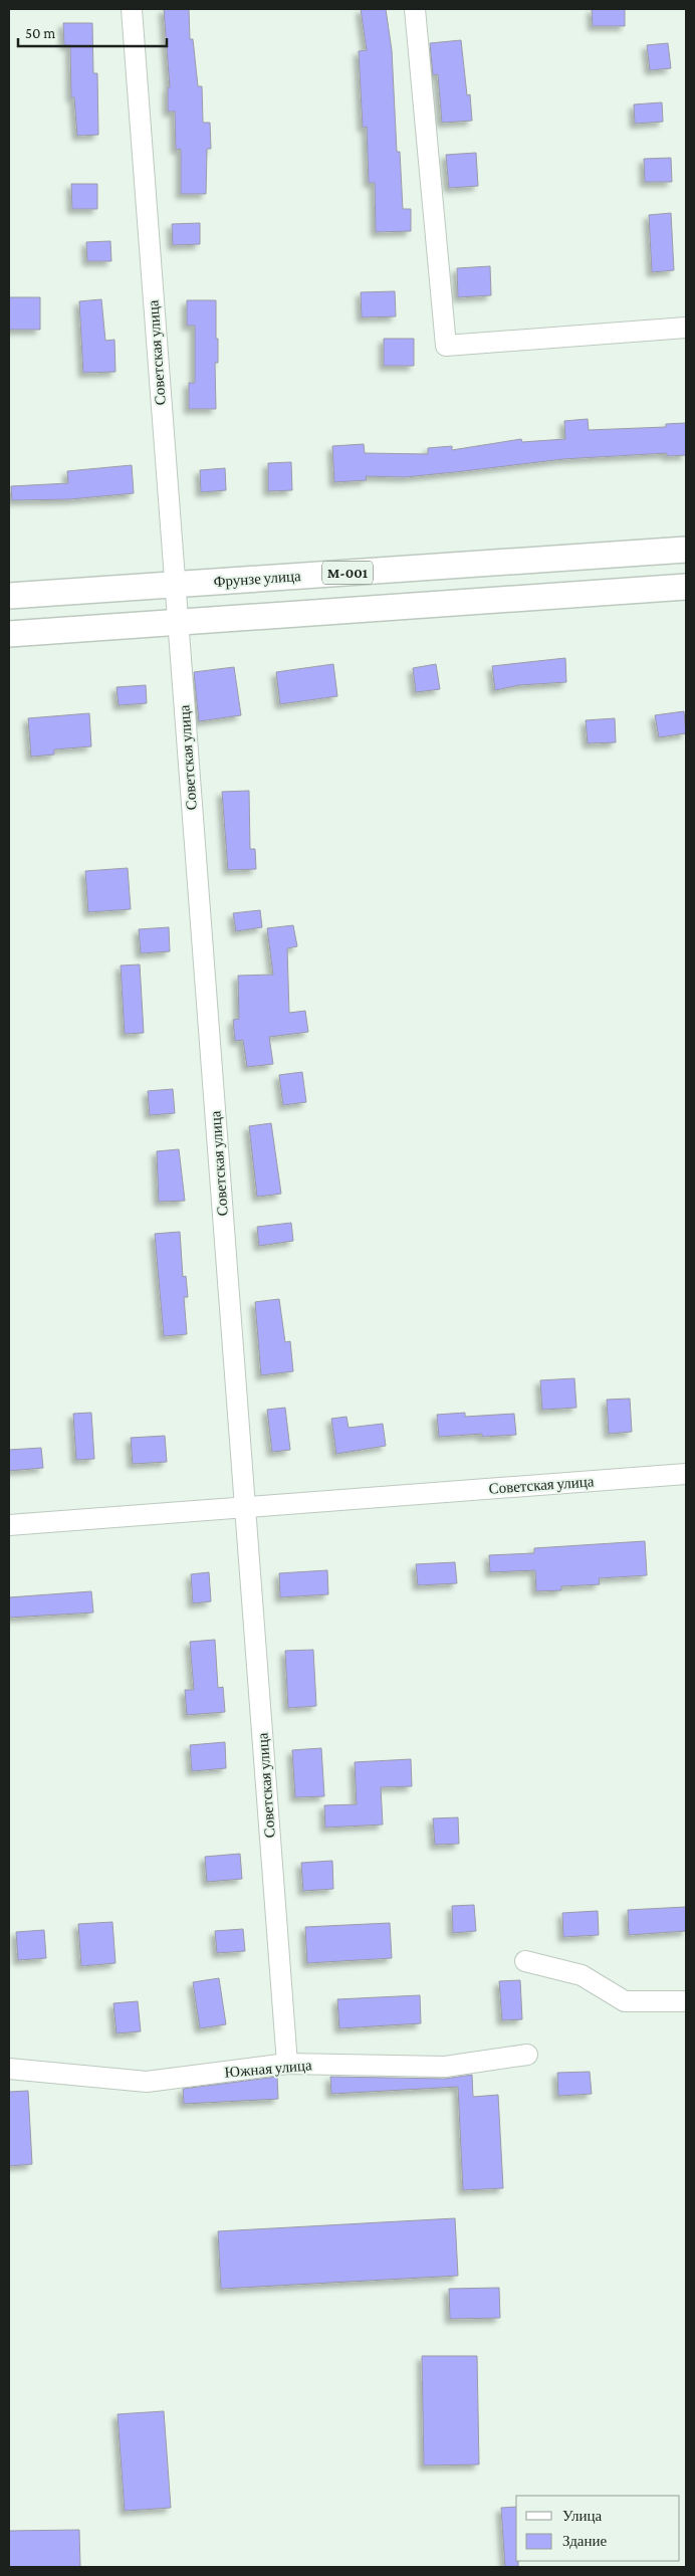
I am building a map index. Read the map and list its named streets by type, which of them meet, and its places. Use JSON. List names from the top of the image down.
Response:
{
  "streets": {
    "main road": ["M-001", "Фрунзе улица"],
    "street": ["Советская улица", "Южная улица"]
  },
  "crossings": [
    ["Советская улица", "Фрунзе улица"],
    ["Советская улица", "Южная улица"]
  ],
  "legend": ["Улица", "Здание"],
  "scale_bar": "50 m"
}
